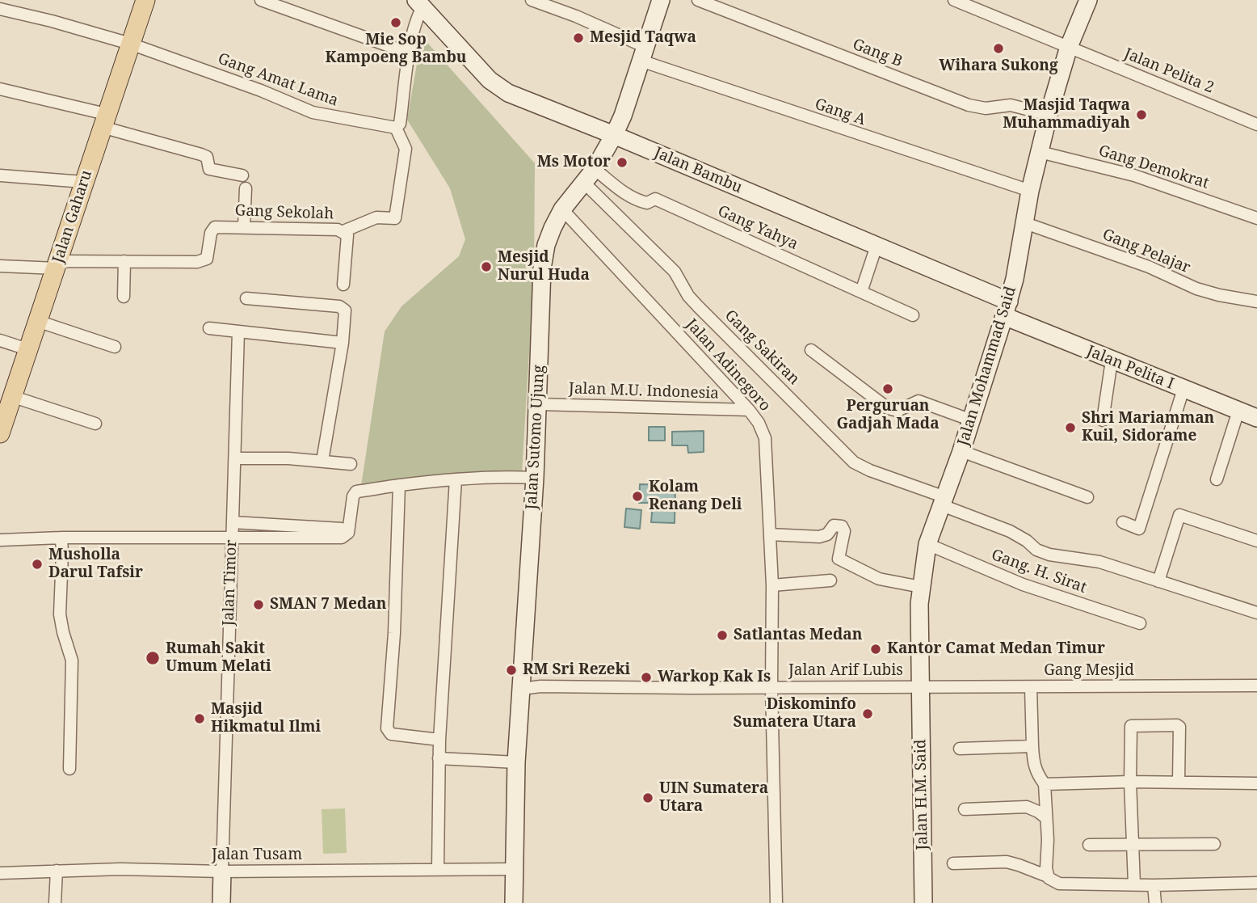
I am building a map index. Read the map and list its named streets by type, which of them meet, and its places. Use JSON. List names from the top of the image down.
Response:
{
  "streets": {
    "main road": ["Jalan Gaharu"],
    "street": [
      "Gang B",
      "Jalan Pelita 2",
      "Gang Amat Lama",
      "Gang A",
      "Gang Demokrat",
      "Jalan Bambu",
      "Gang Sekolah",
      "Gang Yahya",
      "Gang Pelajar",
      "Gang Sakiran",
      "Jalan Adinegoro",
      "Jalan Mohammad Said",
      "Jalan Pelita I",
      "Jalan M.U. Indonesia",
      "Jalan Sutomo Ujung",
      "Gang. H. Sirat",
      "Jalan Timor",
      "Jalan Arif Lubis",
      "Gang Mesjid",
      "Jalan H.M. Said",
      "Jalan Tusam"
    ]
  },
  "crossings": [
    ["Gang B", "Jalan Mohammad Said"],
    ["Jalan Pelita 2", "Jalan Mohammad Said"],
    ["Gang Amat Lama", "Jalan Gaharu"],
    ["Gang A", "Jalan Mohammad Said"],
    ["Gang A", "Jalan Sutomo Ujung"],
    ["Gang Demokrat", "Jalan Mohammad Said"],
    ["Jalan Bambu", "Jalan Mohammad Said"],
    ["Jalan Bambu", "Jalan Pelita I"],
    ["Jalan Bambu", "Jalan Sutomo Ujung"],
    ["Gang Sekolah", "Jalan Gaharu"],
    ["Gang Yahya", "Jalan Sutomo Ujung"],
    ["Gang Pelajar", "Jalan Mohammad Said"],
    ["Gang Sakiran", "Jalan Mohammad Said"],
    ["Gang Sakiran", "Jalan Sutomo Ujung"],
    ["Jalan Adinegoro", "Jalan M.U. Indonesia"],
    ["Jalan Adinegoro", "Jalan Sutomo Ujung"],
    ["Jalan Adinegoro", "Jalan Arif Lubis"],
    ["Jalan Mohammad Said", "Jalan Pelita I"],
    ["Jalan Mohammad Said", "Gang. H. Sirat"],
    ["Jalan Mohammad Said", "Jalan Arif Lubis"],
    ["Jalan Mohammad Said", "Gang Mesjid"],
    ["Jalan Mohammad Said", "Jalan H.M. Said"],
    ["Jalan M.U. Indonesia", "Jalan Sutomo Ujung"],
    ["Jalan Sutomo Ujung", "Jalan Tusam"],
    ["Jalan Timor", "Jalan Tusam"],
    ["Jalan Arif Lubis", "Gang Mesjid"],
    ["Jalan Arif Lubis", "Jalan H.M. Said"],
    ["Gang Mesjid", "Jalan H.M. Said"]
  ],
  "places": [
    "Mie Sop Kampoeng Bambu",
    "Mesjid Taqwa",
    "Wihara Sukong",
    "Masjid Taqwa Muhammadiyah",
    "Ms Motor",
    "Mesjid Nurul Huda",
    "Perguruan Gadjah Mada",
    "Shri Mariamman Kuil, Sidorame",
    "Kolam Renang Deli",
    "Musholla Darul Tafsir",
    "SMAN 7 Medan",
    "Satlantas Medan",
    "Kantor Camat Medan Timur",
    "Rumah Sakit Umum Melati",
    "RM Sri Rezeki",
    "Warkop Kak Is",
    "Diskominfo Sumatera Utara",
    "Masjid Hikmatul Ilmi",
    "UIN Sumatera Utara"
  ]
}
